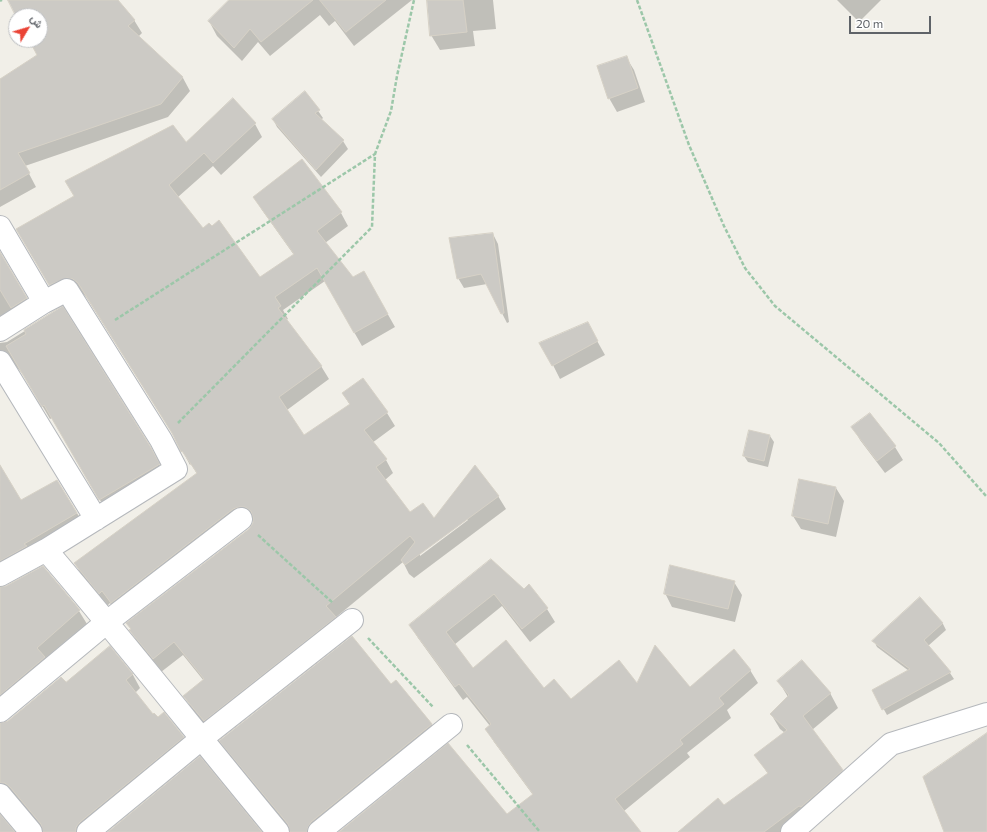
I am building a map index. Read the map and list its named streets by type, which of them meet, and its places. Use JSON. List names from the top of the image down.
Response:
{
  "scale_bar": "20 m",
  "north": "top right"
}
